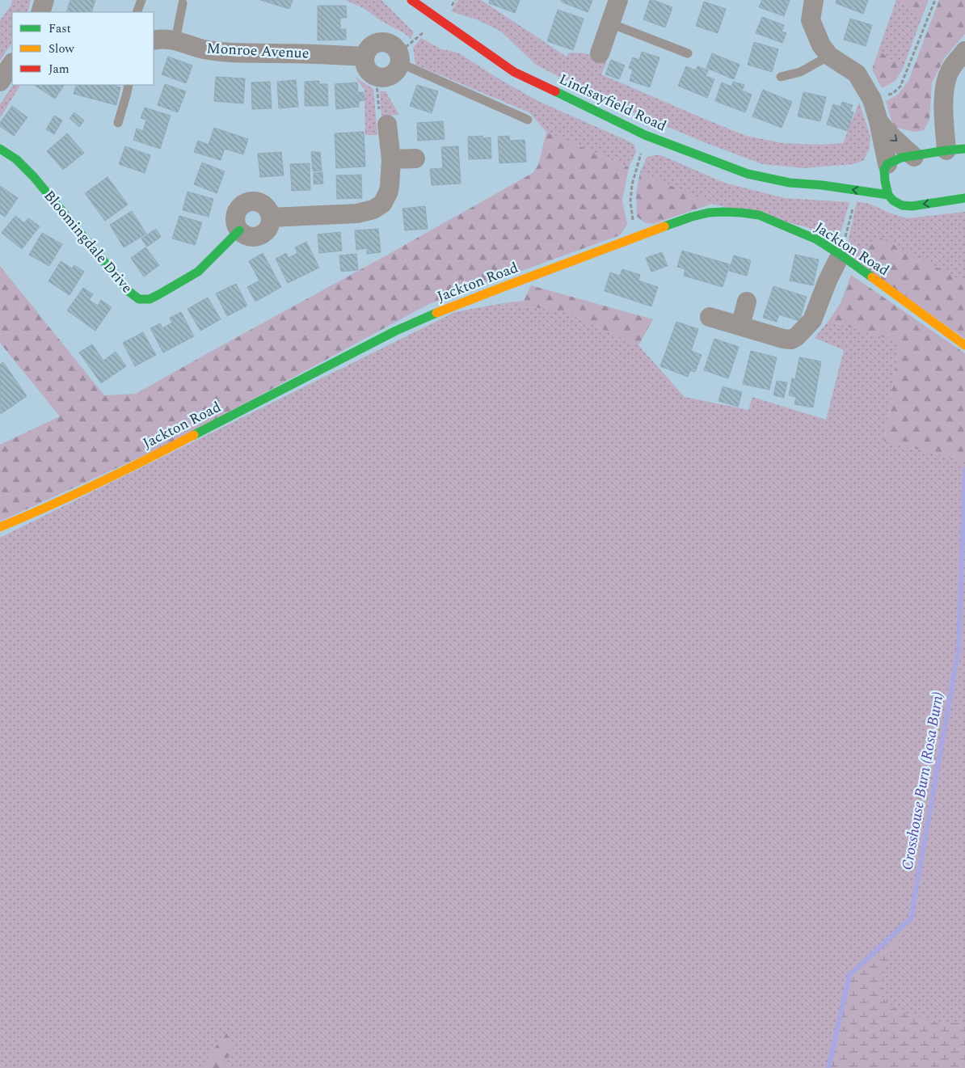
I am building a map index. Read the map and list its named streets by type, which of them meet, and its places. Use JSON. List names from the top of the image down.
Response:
{
  "streets": {
    "street": [
      "Monroe Avenue",
      "Lindsayfield Road",
      "Bloomingdale Drive",
      "Jackton Road"
    ]
  },
  "water": ["Crosshouse Burn (Rosa Burn)"],
  "legend": ["Fast", "Slow", "Jam"]
}
